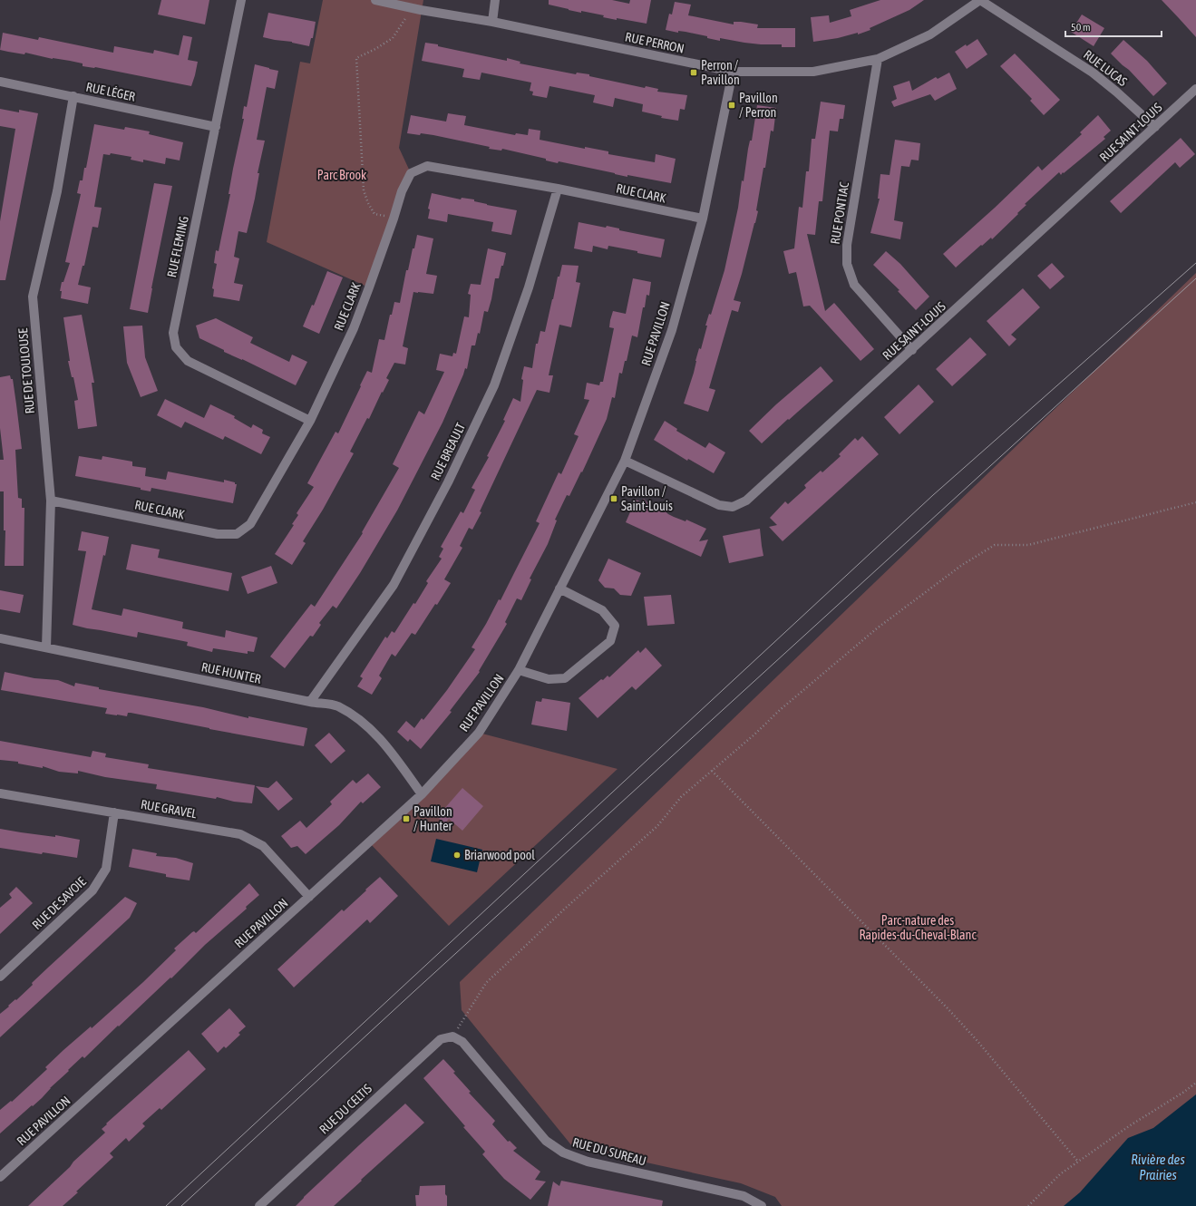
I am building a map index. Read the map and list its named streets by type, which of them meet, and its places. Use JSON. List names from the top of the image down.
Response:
{
  "streets": {
    "street": [
      "RUE PERRON",
      "RUE LUCAS",
      "RUE LÉGER",
      "RUE SAINT-LOUIS",
      "RUE CLARK",
      "RUE PONTIAC",
      "RUE FLEMING",
      "RUE PAVILLON",
      "RUE DE TOULOUSE",
      "RUE BREAULT",
      "RUE HUNTER",
      "RUE GRAVEL",
      "RUE DE SAVOIE",
      "RUE DU CELTIS",
      "RUE DU SUREAU"
    ]
  },
  "crossings": [
    ["RUE PERRON", "RUE LUCAS"],
    ["RUE PERRON", "RUE PONTIAC"],
    ["RUE PERRON", "RUE PAVILLON"],
    ["RUE LUCAS", "RUE SAINT-LOUIS"],
    ["RUE LÉGER", "RUE FLEMING"],
    ["RUE LÉGER", "RUE DE TOULOUSE"],
    ["RUE SAINT-LOUIS", "RUE PONTIAC"],
    ["RUE SAINT-LOUIS", "RUE PAVILLON"],
    ["RUE CLARK", "RUE FLEMING"],
    ["RUE CLARK", "RUE PAVILLON"],
    ["RUE CLARK", "RUE DE TOULOUSE"],
    ["RUE CLARK", "RUE BREAULT"],
    ["RUE PAVILLON", "RUE HUNTER"],
    ["RUE PAVILLON", "RUE GRAVEL"],
    ["RUE DE TOULOUSE", "RUE HUNTER"],
    ["RUE BREAULT", "RUE HUNTER"],
    ["RUE GRAVEL", "RUE DE SAVOIE"],
    ["RUE DU CELTIS", "RUE DU SUREAU"]
  ],
  "water": ["Rivière des Prairies"],
  "parks": ["Parc Brook", "Parc-nature des Rapides-du-Cheval-Blanc"],
  "places": {
    "transit": [
      "Perron / Pavillon",
      "Pavillon / Perron",
      "Pavillon / Saint-Louis",
      "Pavillon / Hunter"
    ],
    "other": ["Briarwood pool"]
  },
  "scale_bar": "50 m"
}
